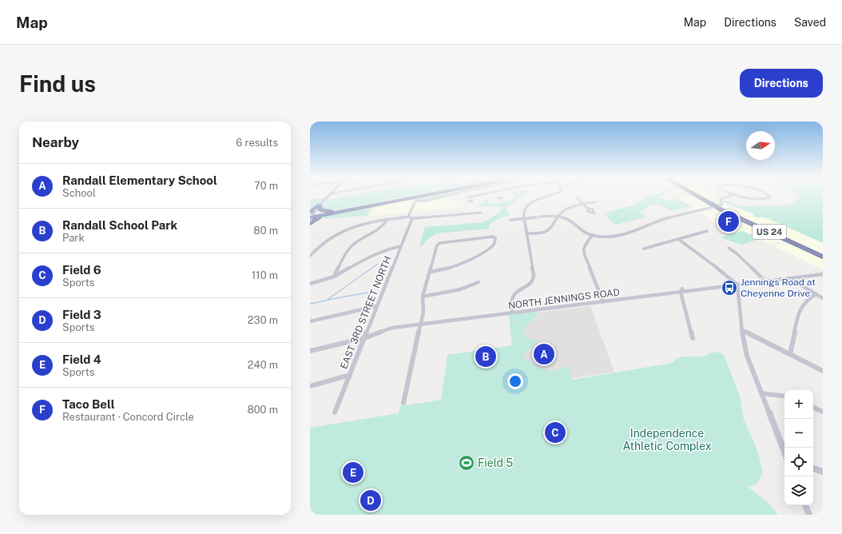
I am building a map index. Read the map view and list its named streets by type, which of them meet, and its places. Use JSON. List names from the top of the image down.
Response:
{
  "streets": {
    "highway": ["US 24"],
    "street": ["NORTH JENNINGS ROAD", "EAST 3RD STREET NORTH"]
  },
  "crossings": [
    ["NORTH JENNINGS ROAD", "EAST 3RD STREET NORTH"]
  ],
  "parks": ["Independence Athletic Complex"],
  "places": {
    "bus stop": ["Jennings Road at Cheyenne Drive"],
    "sports": ["Field 5"]
  },
  "north": "right",
  "page": {
    "header": "Map",
    "nav": ["Map", "Directions", "Saved"],
    "buttons": "Directions",
    "title": "Find us",
    "heading": ["Nearby", "6 results"],
    "list": [
      {
        "mark": "A",
        "name": "Randall Elementary School",
        "note": "School",
        "value": "70 m"
      },
      {
        "mark": "B",
        "name": "Randall School Park",
        "note": "Park",
        "value": "80 m"
      },
      {
        "mark": "C",
        "name": "Field 6",
        "note": "Sports",
        "value": "110 m"
      },
      {
        "mark": "D",
        "name": "Field 3",
        "note": "Sports",
        "value": "230 m"
      },
      {
        "mark": "E",
        "name": "Field 4",
        "note": "Sports",
        "value": "240 m"
      },
      {
        "mark": "F",
        "name": "Taco Bell",
        "note": "Restaurant · Concord Circle",
        "value": "800 m"
      }
    ],
    "pins": [
      "F",
      "A",
      "B",
      "C",
      "E",
      "D"
    ],
    "map_buttons": ["+", "−"]
  }
}
